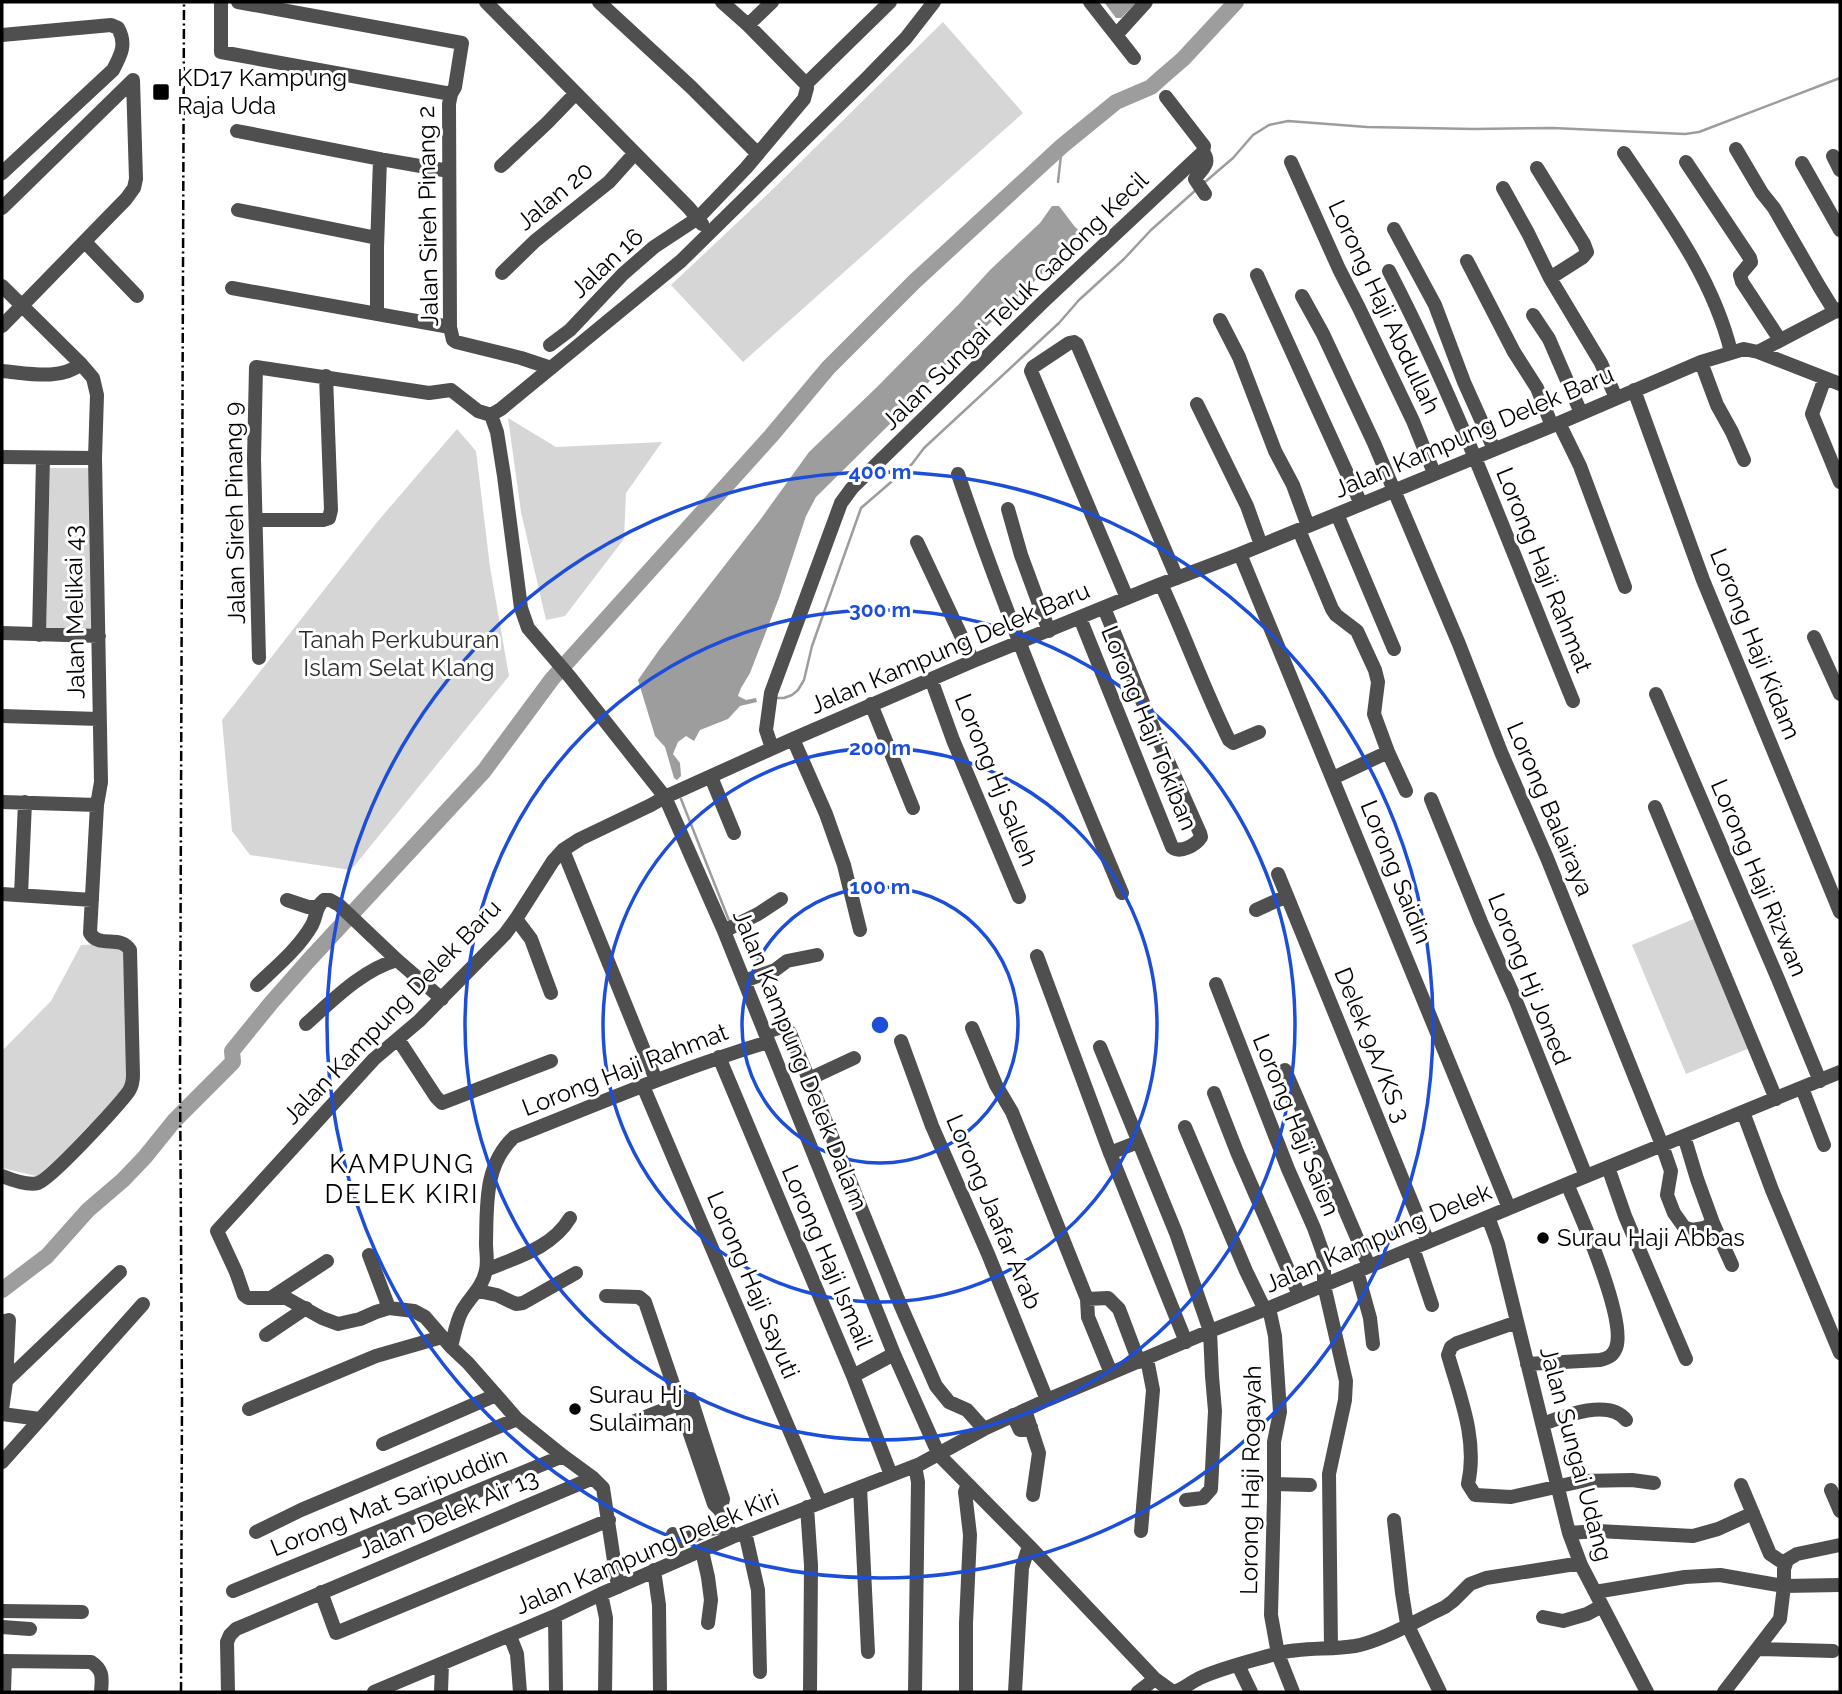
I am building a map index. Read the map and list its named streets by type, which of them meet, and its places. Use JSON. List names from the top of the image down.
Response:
{
  "streets": {
    "street": [
      "Jalan 20",
      "Jalan Sireh Pinang 2",
      "Jalan 16",
      "Jalan Sungai Teluk Gadong Kecil",
      "Lorong Haji Abdullah",
      "Jalan Kampung Delek Baru",
      "Jalan Sireh Pinang 9",
      "Lorong Haji Rahmat",
      "Jalan Melikai 43",
      "Lorong Haji Kidam",
      "Lorong Haji Tokiban",
      "Lorong Hj Salleh",
      "Lorong Balairaya",
      "Lorong Saidin",
      "Lorong Haji Rizwan",
      "Lorong Hj Joned",
      "Delek 9A/KS 3",
      "Jalan Kampung Delek Dalam",
      "Lorong Haji Saien",
      "Lorong Jaafar Arab",
      "Jalan Kampung Delek",
      "Lorong Haji Ismail",
      "Lorong Haji Sayuti",
      "Jalan Sungai Udang",
      "Lorong Haji Rogayah",
      "Lorong Mat Saripuddin",
      "Jalan Delek Air 13",
      "Jalan Kampung Delek Kiri"
    ]
  },
  "crossings": [
    ["Jalan Sungai Teluk Gadong Kecil", "Jalan Kampung Delek Baru"],
    ["Lorong Haji Abdullah", "Jalan Kampung Delek Baru"],
    ["Jalan Kampung Delek Baru", "Lorong Haji Rahmat"],
    ["Jalan Kampung Delek Baru", "Lorong Haji Kidam"],
    ["Jalan Kampung Delek Baru", "Lorong Haji Tokiban"],
    ["Jalan Kampung Delek Baru", "Lorong Hj Salleh"],
    ["Jalan Kampung Delek Baru", "Lorong Balairaya"],
    ["Jalan Kampung Delek Baru", "Lorong Saidin"],
    ["Jalan Kampung Delek Baru", "Jalan Kampung Delek Dalam"],
    ["Jalan Kampung Delek Baru", "Lorong Haji Sayuti"],
    ["Lorong Haji Rahmat", "Jalan Kampung Delek Dalam"],
    ["Lorong Haji Rahmat", "Lorong Haji Ismail"],
    ["Lorong Haji Rahmat", "Lorong Haji Sayuti"],
    ["Lorong Balairaya", "Jalan Kampung Delek"],
    ["Lorong Saidin", "Jalan Kampung Delek"],
    ["Lorong Haji Rizwan", "Jalan Kampung Delek"],
    ["Lorong Hj Joned", "Jalan Kampung Delek"],
    ["Delek 9A/KS 3", "Jalan Kampung Delek"],
    ["Jalan Kampung Delek Dalam", "Lorong Haji Saien"],
    ["Jalan Kampung Delek Dalam", "Jalan Kampung Delek"],
    ["Jalan Kampung Delek Dalam", "Jalan Sungai Udang"],
    ["Jalan Kampung Delek Dalam", "Lorong Haji Rogayah"],
    ["Jalan Kampung Delek Dalam", "Jalan Kampung Delek Kiri"],
    ["Lorong Haji Saien", "Jalan Kampung Delek"],
    ["Lorong Jaafar Arab", "Jalan Kampung Delek"],
    ["Jalan Kampung Delek", "Jalan Sungai Udang"],
    ["Jalan Kampung Delek", "Lorong Haji Rogayah"],
    ["Jalan Kampung Delek", "Jalan Kampung Delek Kiri"],
    ["Lorong Haji Ismail", "Jalan Kampung Delek Kiri"],
    ["Lorong Haji Sayuti", "Jalan Kampung Delek Kiri"]
  ],
  "districts": ["KAMPUNG DELEK KIRI"],
  "parks": ["Tanah Perkuburan Islam Selat Klang"],
  "places": {
    "transit": ["KD17 Kampung Raja Uda"],
    "other": ["Surau Haji Abbas", "Surau Hj Sulaiman"]
  },
  "rings": [
    "400 m",
    "300 m",
    "200 m",
    "100 m"
  ]
}
